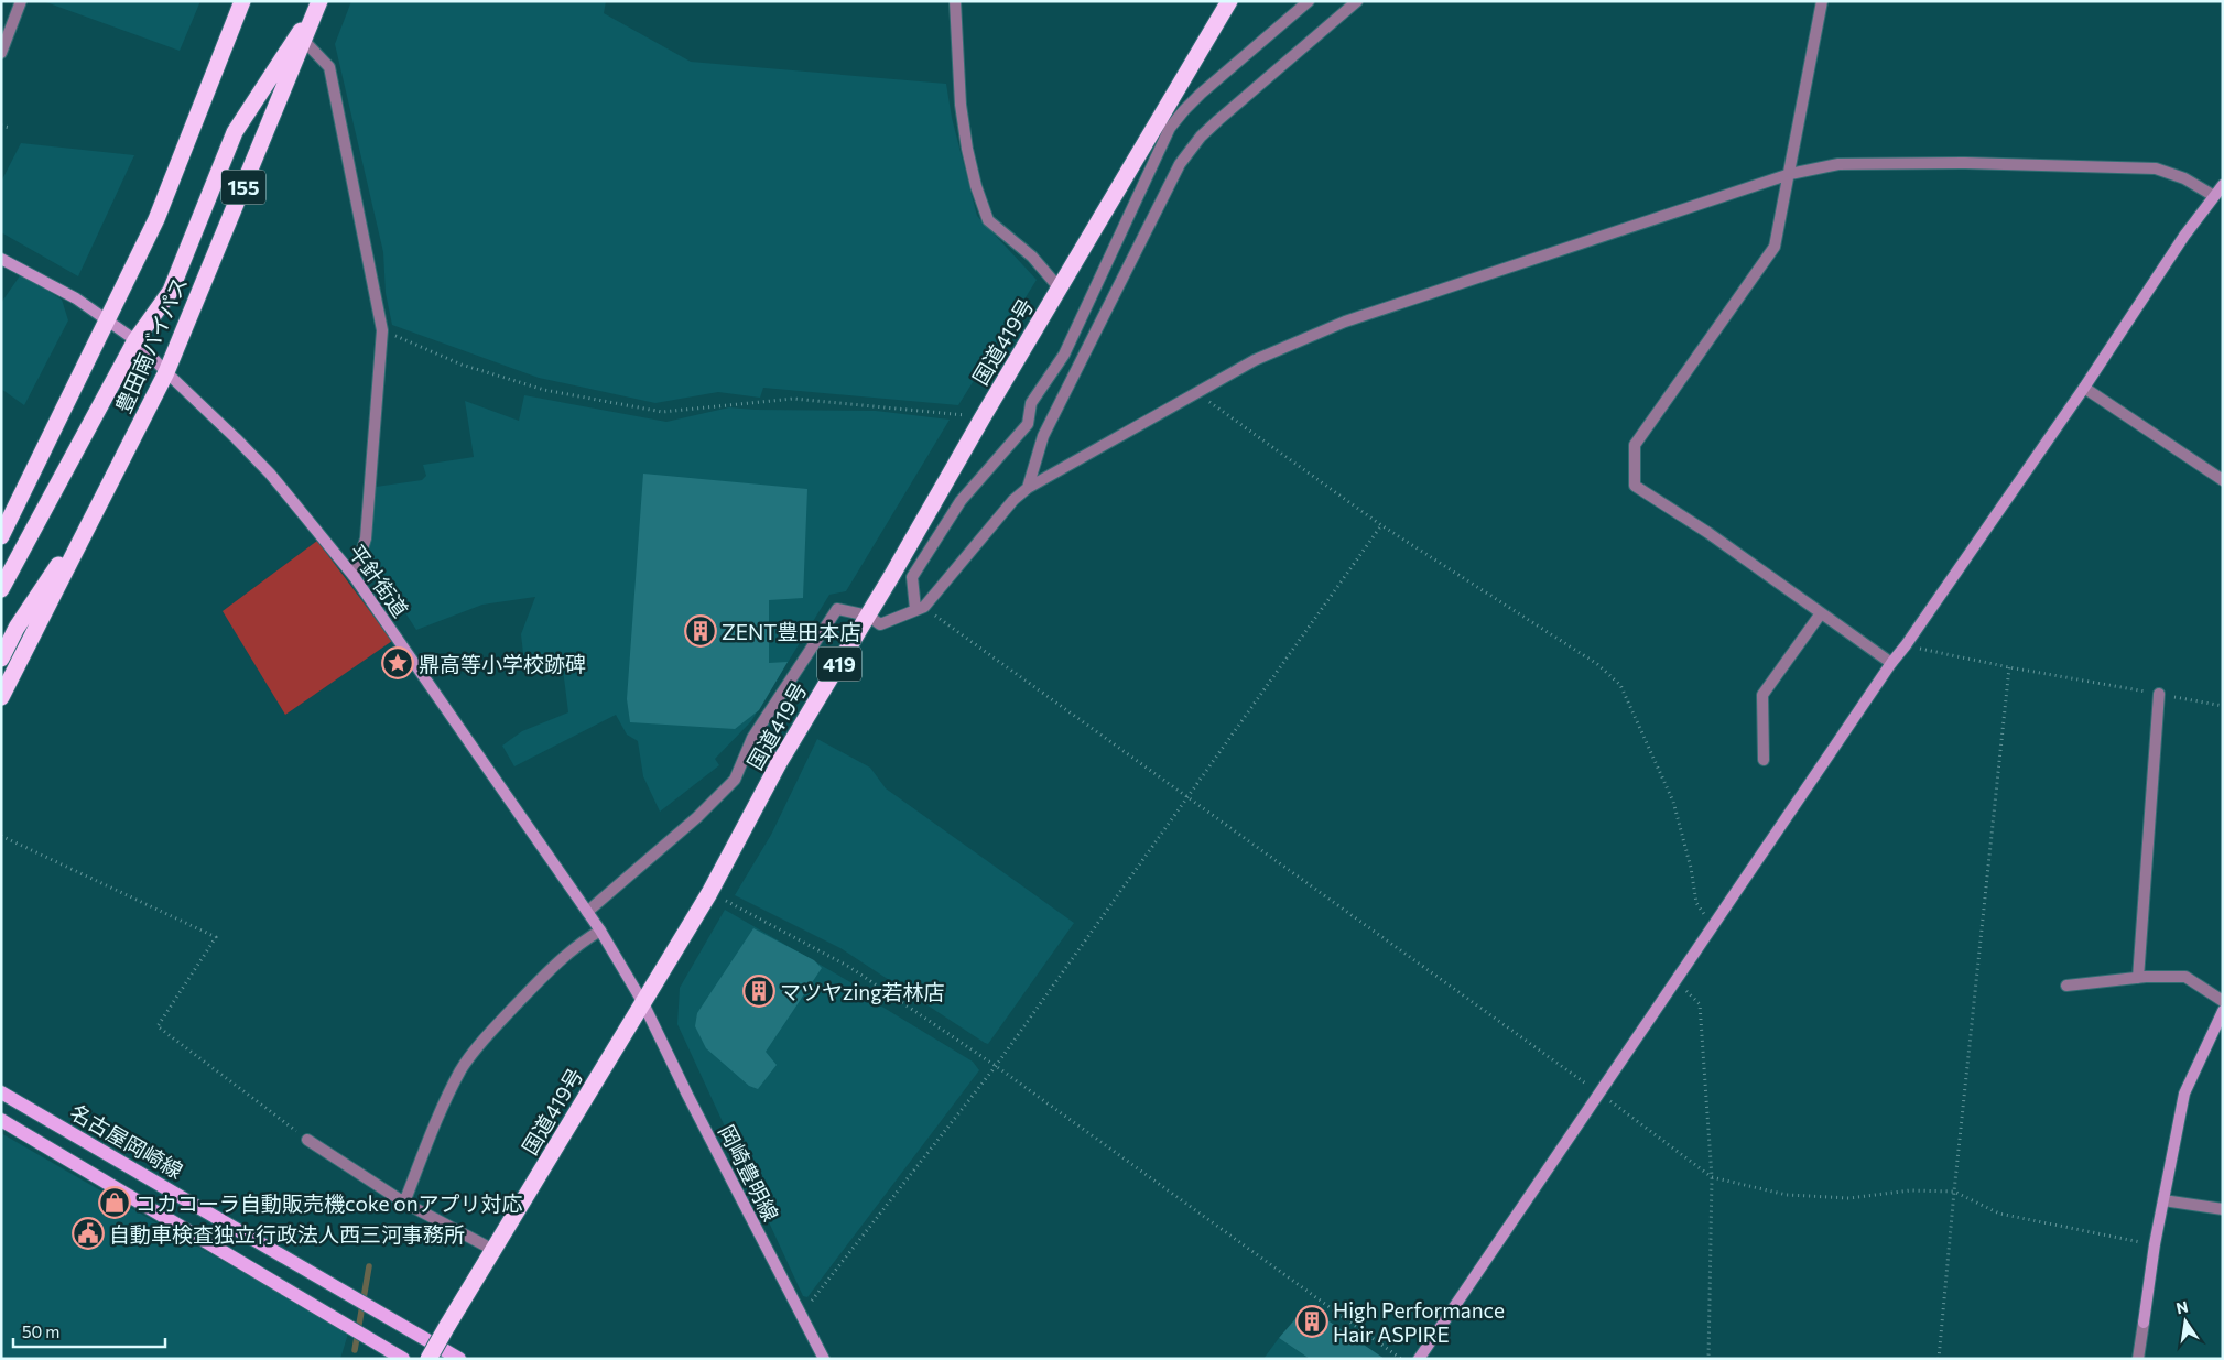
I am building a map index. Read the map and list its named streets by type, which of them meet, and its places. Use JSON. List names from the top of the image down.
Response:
{
  "streets": {
    "highway": [
      "155",
      "国道419号",
      "豊田南バイパス",
      "419"
    ],
    "main road": ["名古屋岡崎線"],
    "street": ["平針街道", "岡崎豊明線"]
  },
  "crossings": [
    ["国道419号", "平針街道"],
    ["国道419号", "岡崎豊明線"],
    ["豊田南バイパス", "平針街道"],
    ["平針街道", "岡崎豊明線"]
  ],
  "places": {
    "building": ["ZENT豊田本店", "マツヤzing若林店", "High Performance Hair ASPIRE"],
    "place": ["鼎高等小学校跡碑"],
    "shop": ["コカコーラ自動販売機coke onアプリ対応"],
    "public building": ["自動車検査独立行政法人西三河事務所"]
  },
  "scale_bar": "50 m",
  "north": "top"
}
